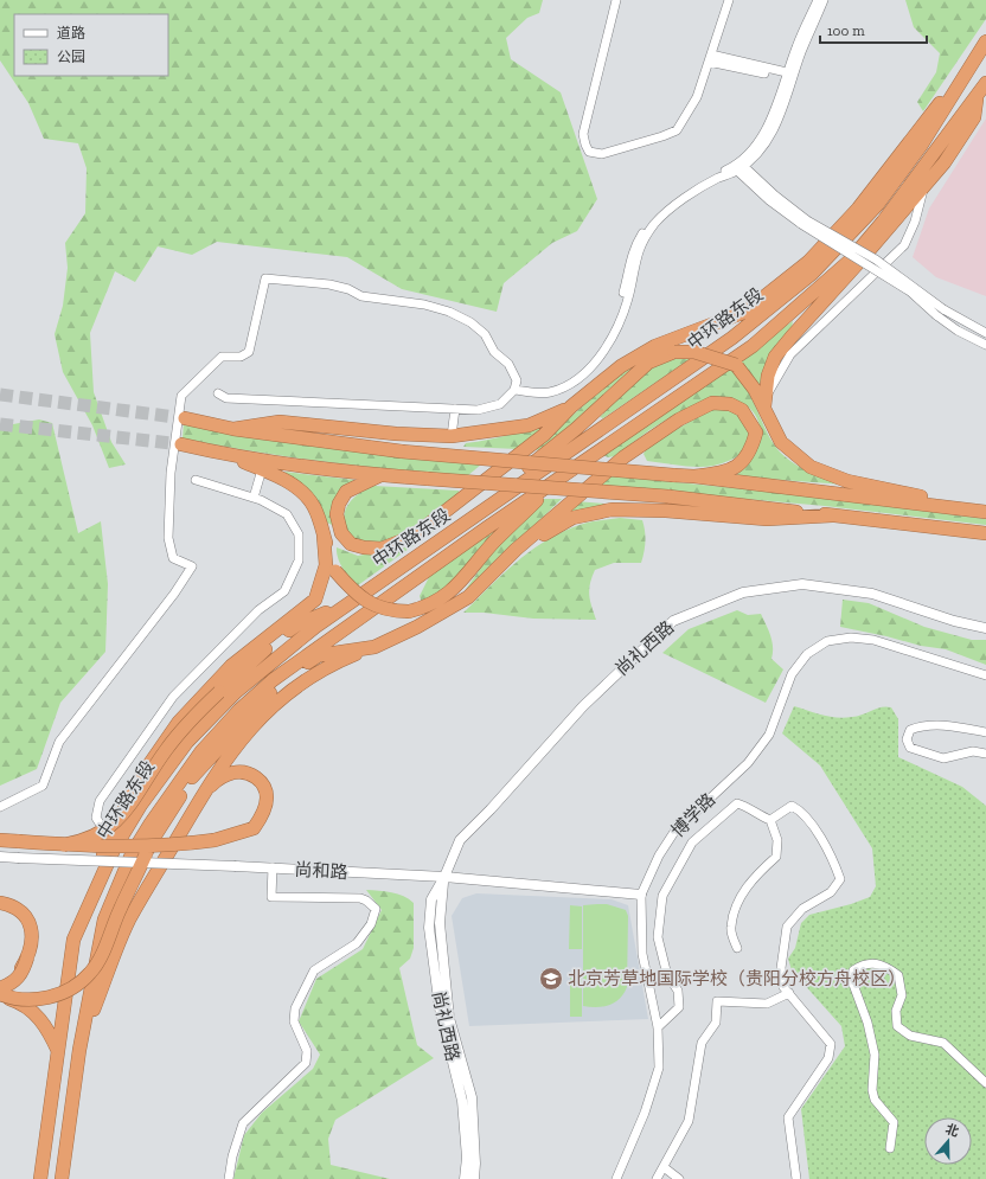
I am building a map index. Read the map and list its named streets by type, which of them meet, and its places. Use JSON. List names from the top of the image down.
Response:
{
  "streets": {
    "highway": ["中环路东段"],
    "street": ["尚礼西路", "博学路", "尚和路"]
  },
  "crossings": [
    ["尚礼西路", "尚和路"],
    ["博学路", "尚和路"]
  ],
  "places": {
    "school or university": ["北京芳草地国际学校（贵阳分校方舟校区）"]
  },
  "legend": ["道路", "公园"],
  "scale_bar": "100 m",
  "north": "top"
}
